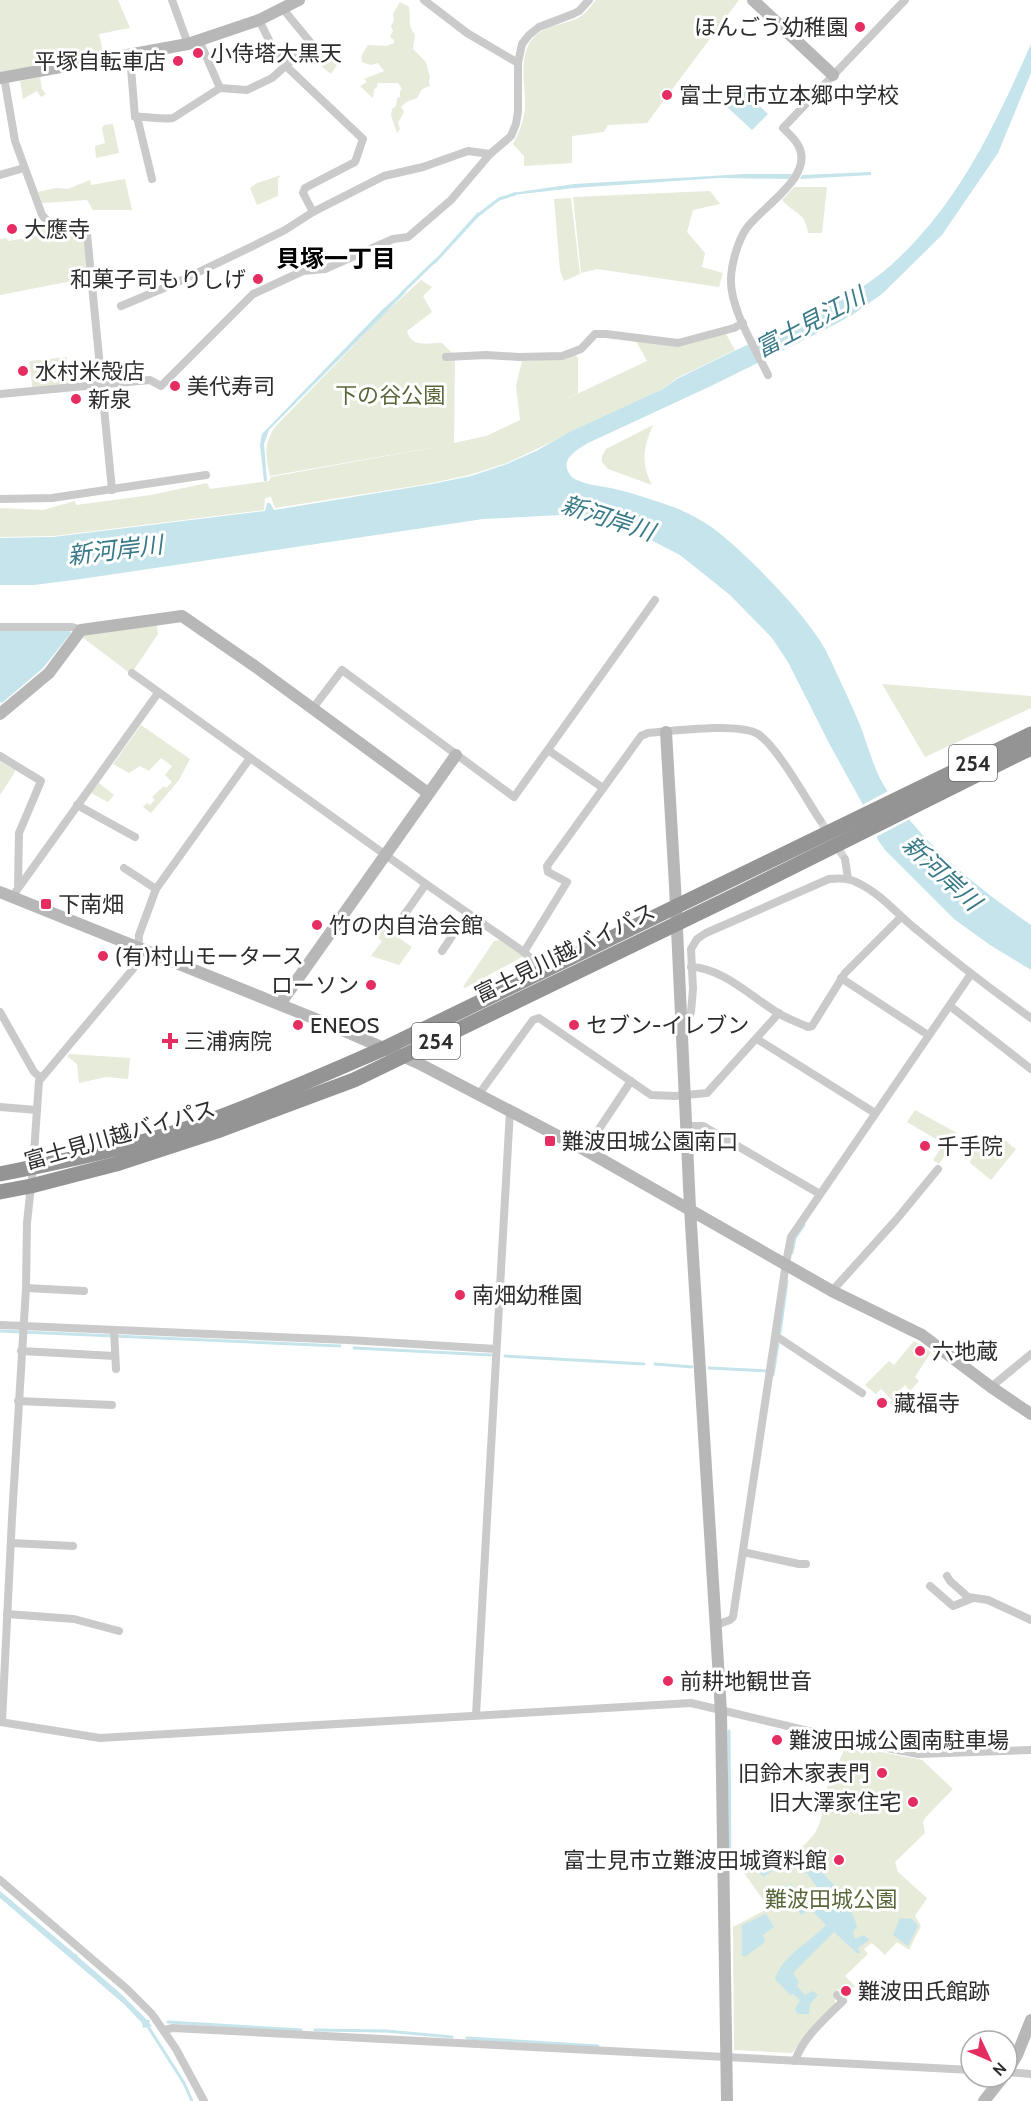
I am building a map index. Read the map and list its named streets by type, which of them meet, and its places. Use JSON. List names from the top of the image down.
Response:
{
  "streets": {
    "highway": ["254", "富士見川越バイパス"]
  },
  "districts": ["貝塚一丁目"],
  "water": ["富士見江川", "新河岸川"],
  "parks": ["下の谷公園", "難波田城公園"],
  "places": {
    "other": [
      "ほんごう幼稚園",
      "小侍塔大黒天",
      "平塚自転車店",
      "富士見市立本郷中学校",
      "大應寺",
      "和菓子司もりしげ",
      "水村米殻店",
      "美代寿司",
      "新泉",
      "竹の内自治会館",
      "(有)村山モータース",
      "ローソン",
      "ENEOS",
      "セブン-イレブン",
      "千手院",
      "南畑幼稚園",
      "六地蔵",
      "藏福寺",
      "前耕地観世音",
      "難波田城公園南駐車場",
      "旧鈴木家表門",
      "旧大澤家住宅",
      "富士見市立難波田城資料館",
      "難波田氏館跡"
    ],
    "transit": ["下南畑", "難波田城公園南口"],
    "health": ["三浦病院"]
  },
  "north": "bottom right"
}
